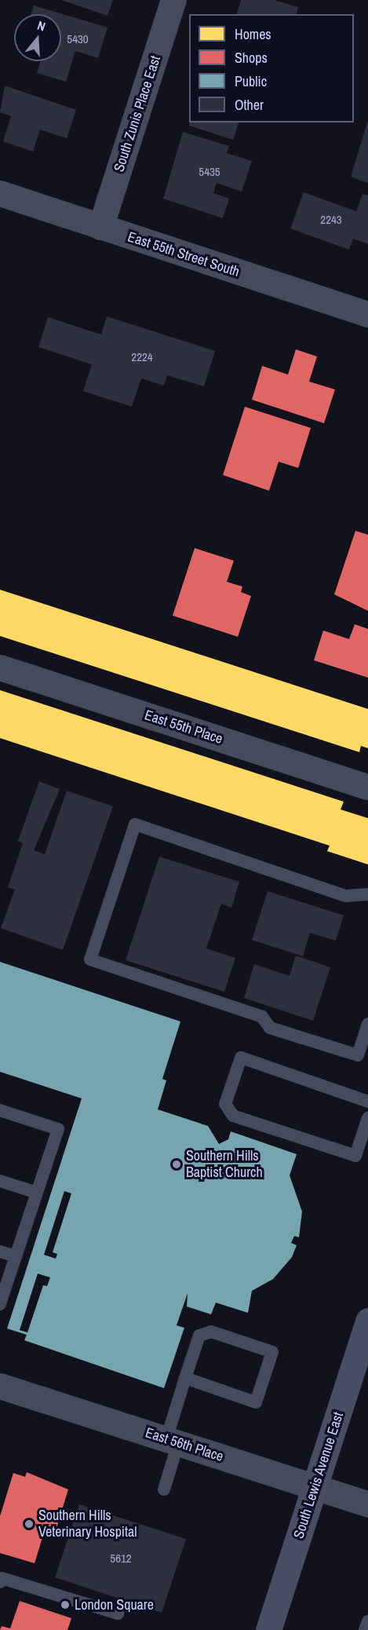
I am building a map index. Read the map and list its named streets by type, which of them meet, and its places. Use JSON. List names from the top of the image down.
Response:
{
  "streets": {
    "main road": ["South Lewis Avenue East"],
    "street": [
      "South Zunis Place East",
      "East 55th Street South",
      "East 55th Place",
      "East 56th Place"
    ]
  },
  "crossings": [
    ["South Zunis Place East", "East 55th Street South"],
    ["East 56th Place", "South Lewis Avenue East"]
  ],
  "places": ["Southern Hills Baptist Church", "Southern Hills Veterinary Hospital", "London Square"],
  "house_numbers": [
    "5430",
    "5435",
    "2243",
    "2224",
    "5612"
  ],
  "legend": [
    "Homes",
    "Shops",
    "Public",
    "Other"
  ],
  "north": "top"
}
